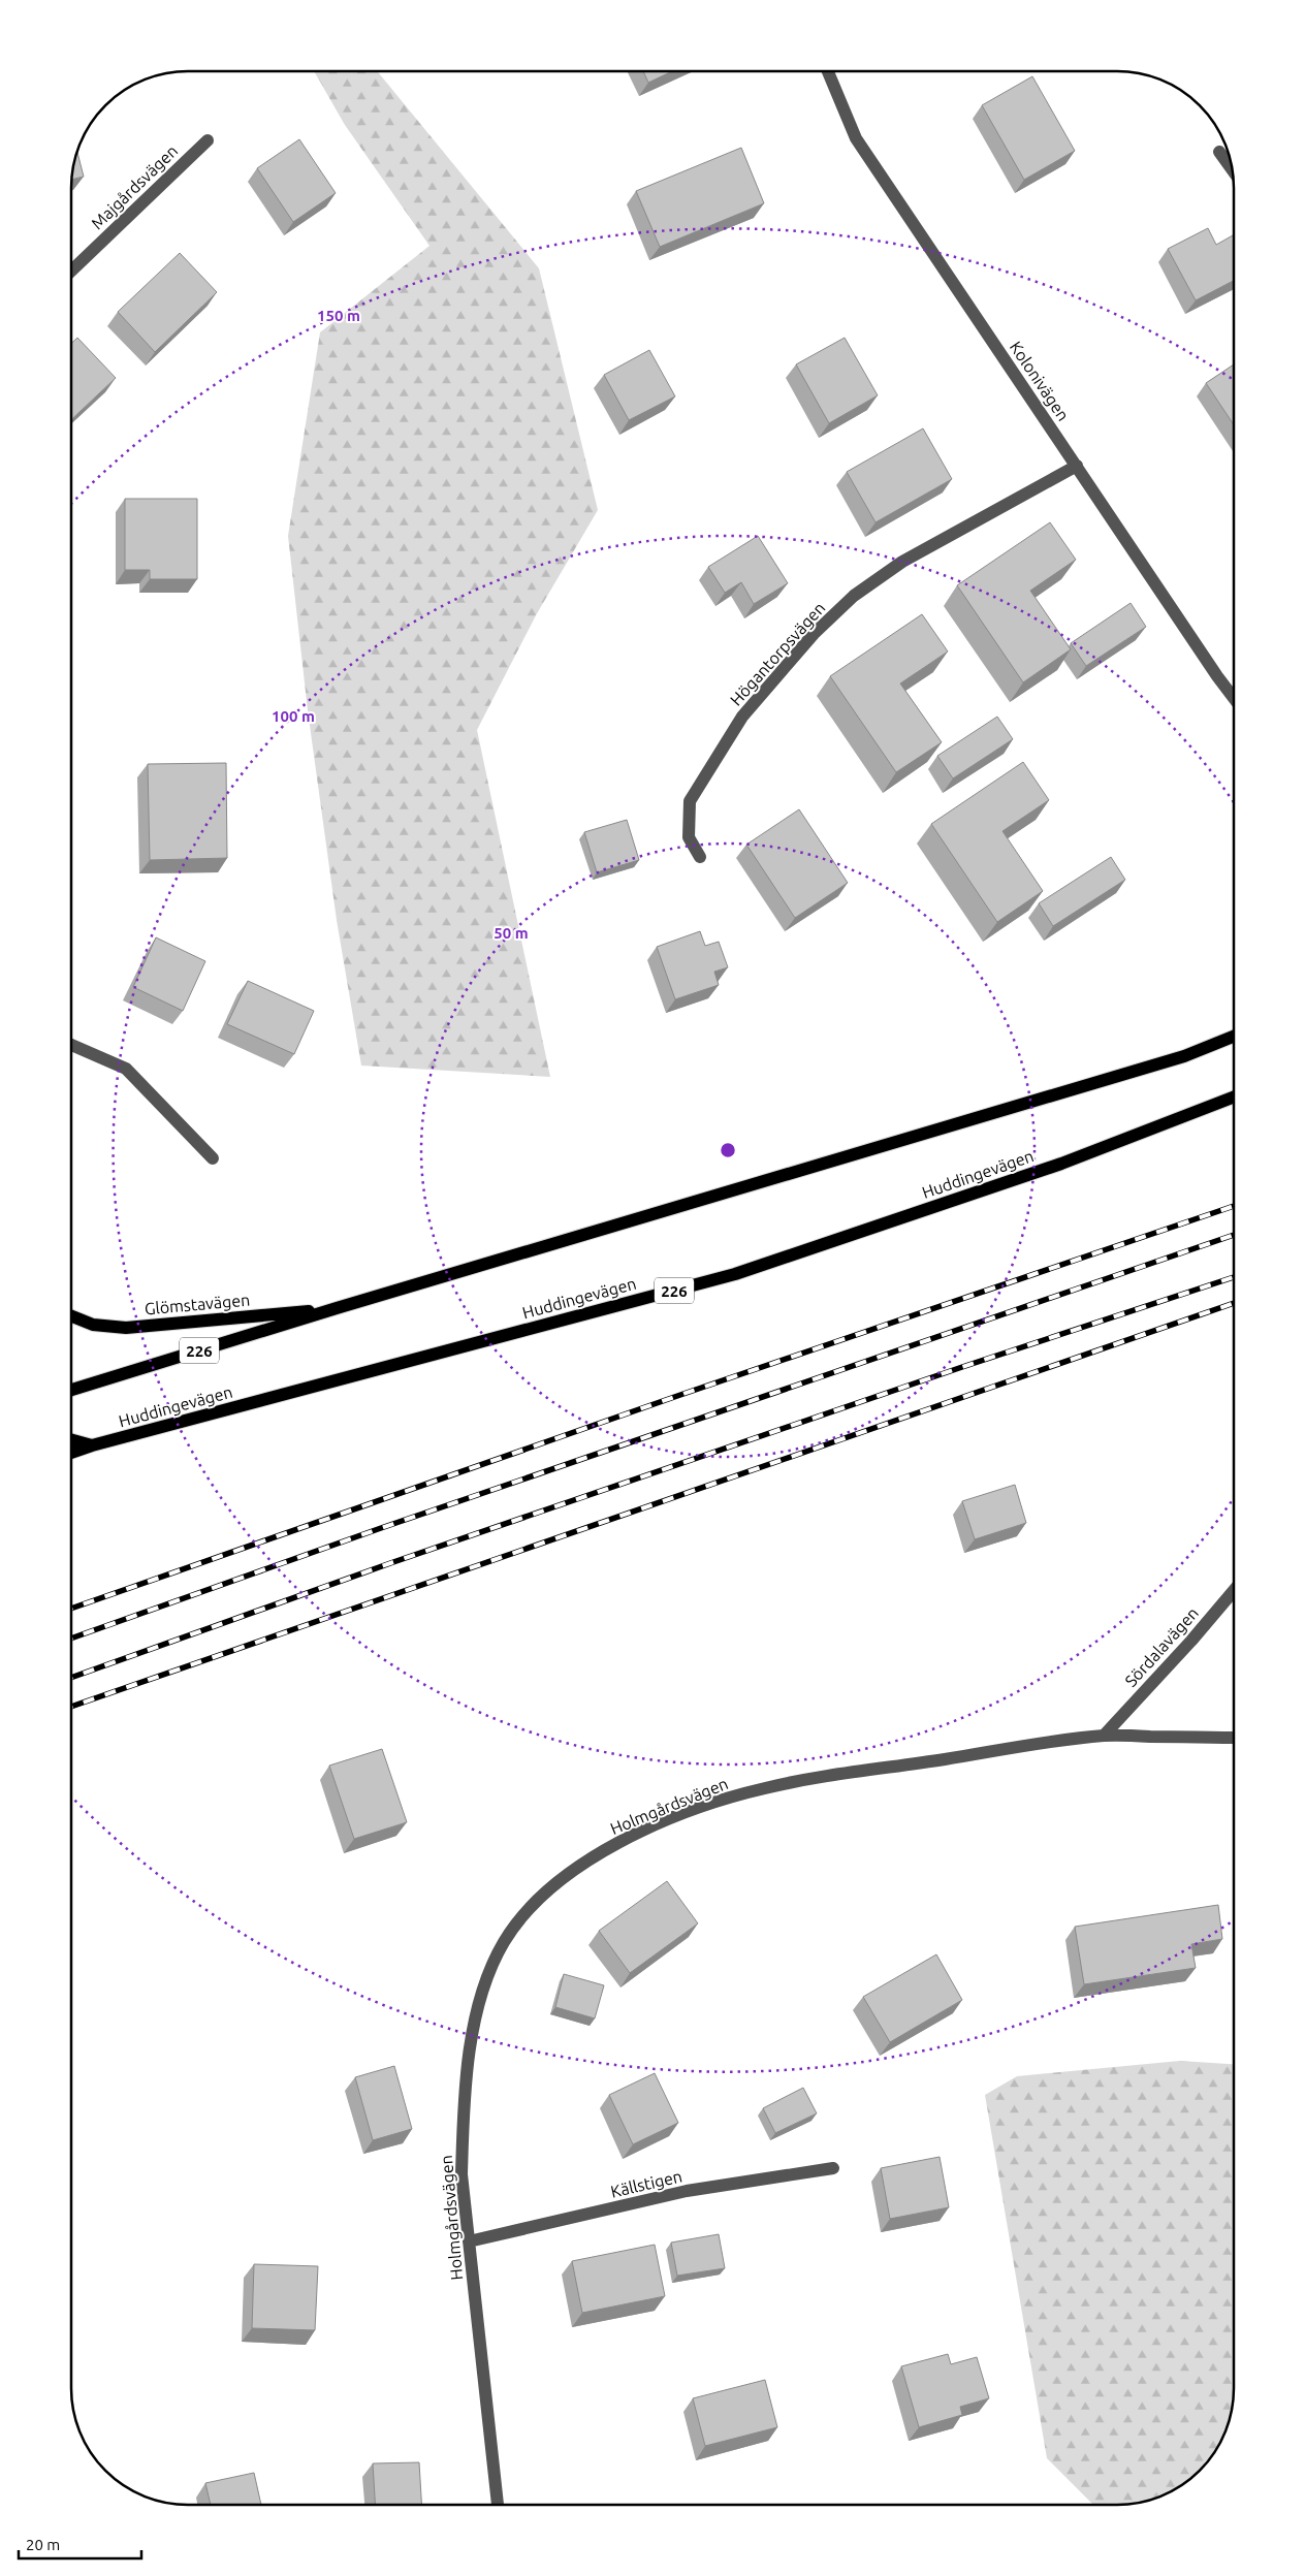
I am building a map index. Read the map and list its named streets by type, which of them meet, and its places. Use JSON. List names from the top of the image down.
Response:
{
  "streets": {
    "main road": ["Huddingevägen", "226", "Glömstavägen"],
    "street": [
      "Majgårdsvägen",
      "Kolonivägen",
      "Högantorpsvägen",
      "Sördalavägen",
      "Holmgårdsvägen",
      "Källstigen"
    ]
  },
  "crossings": [
    ["Kolonivägen", "Högantorpsvägen"],
    ["226", "Glömstavägen"],
    ["Sördalavägen", "Holmgårdsvägen"],
    ["Holmgårdsvägen", "Källstigen"]
  ],
  "scale_bar": "20 m",
  "rings": ["150 m", "100 m", "50 m"]
}
